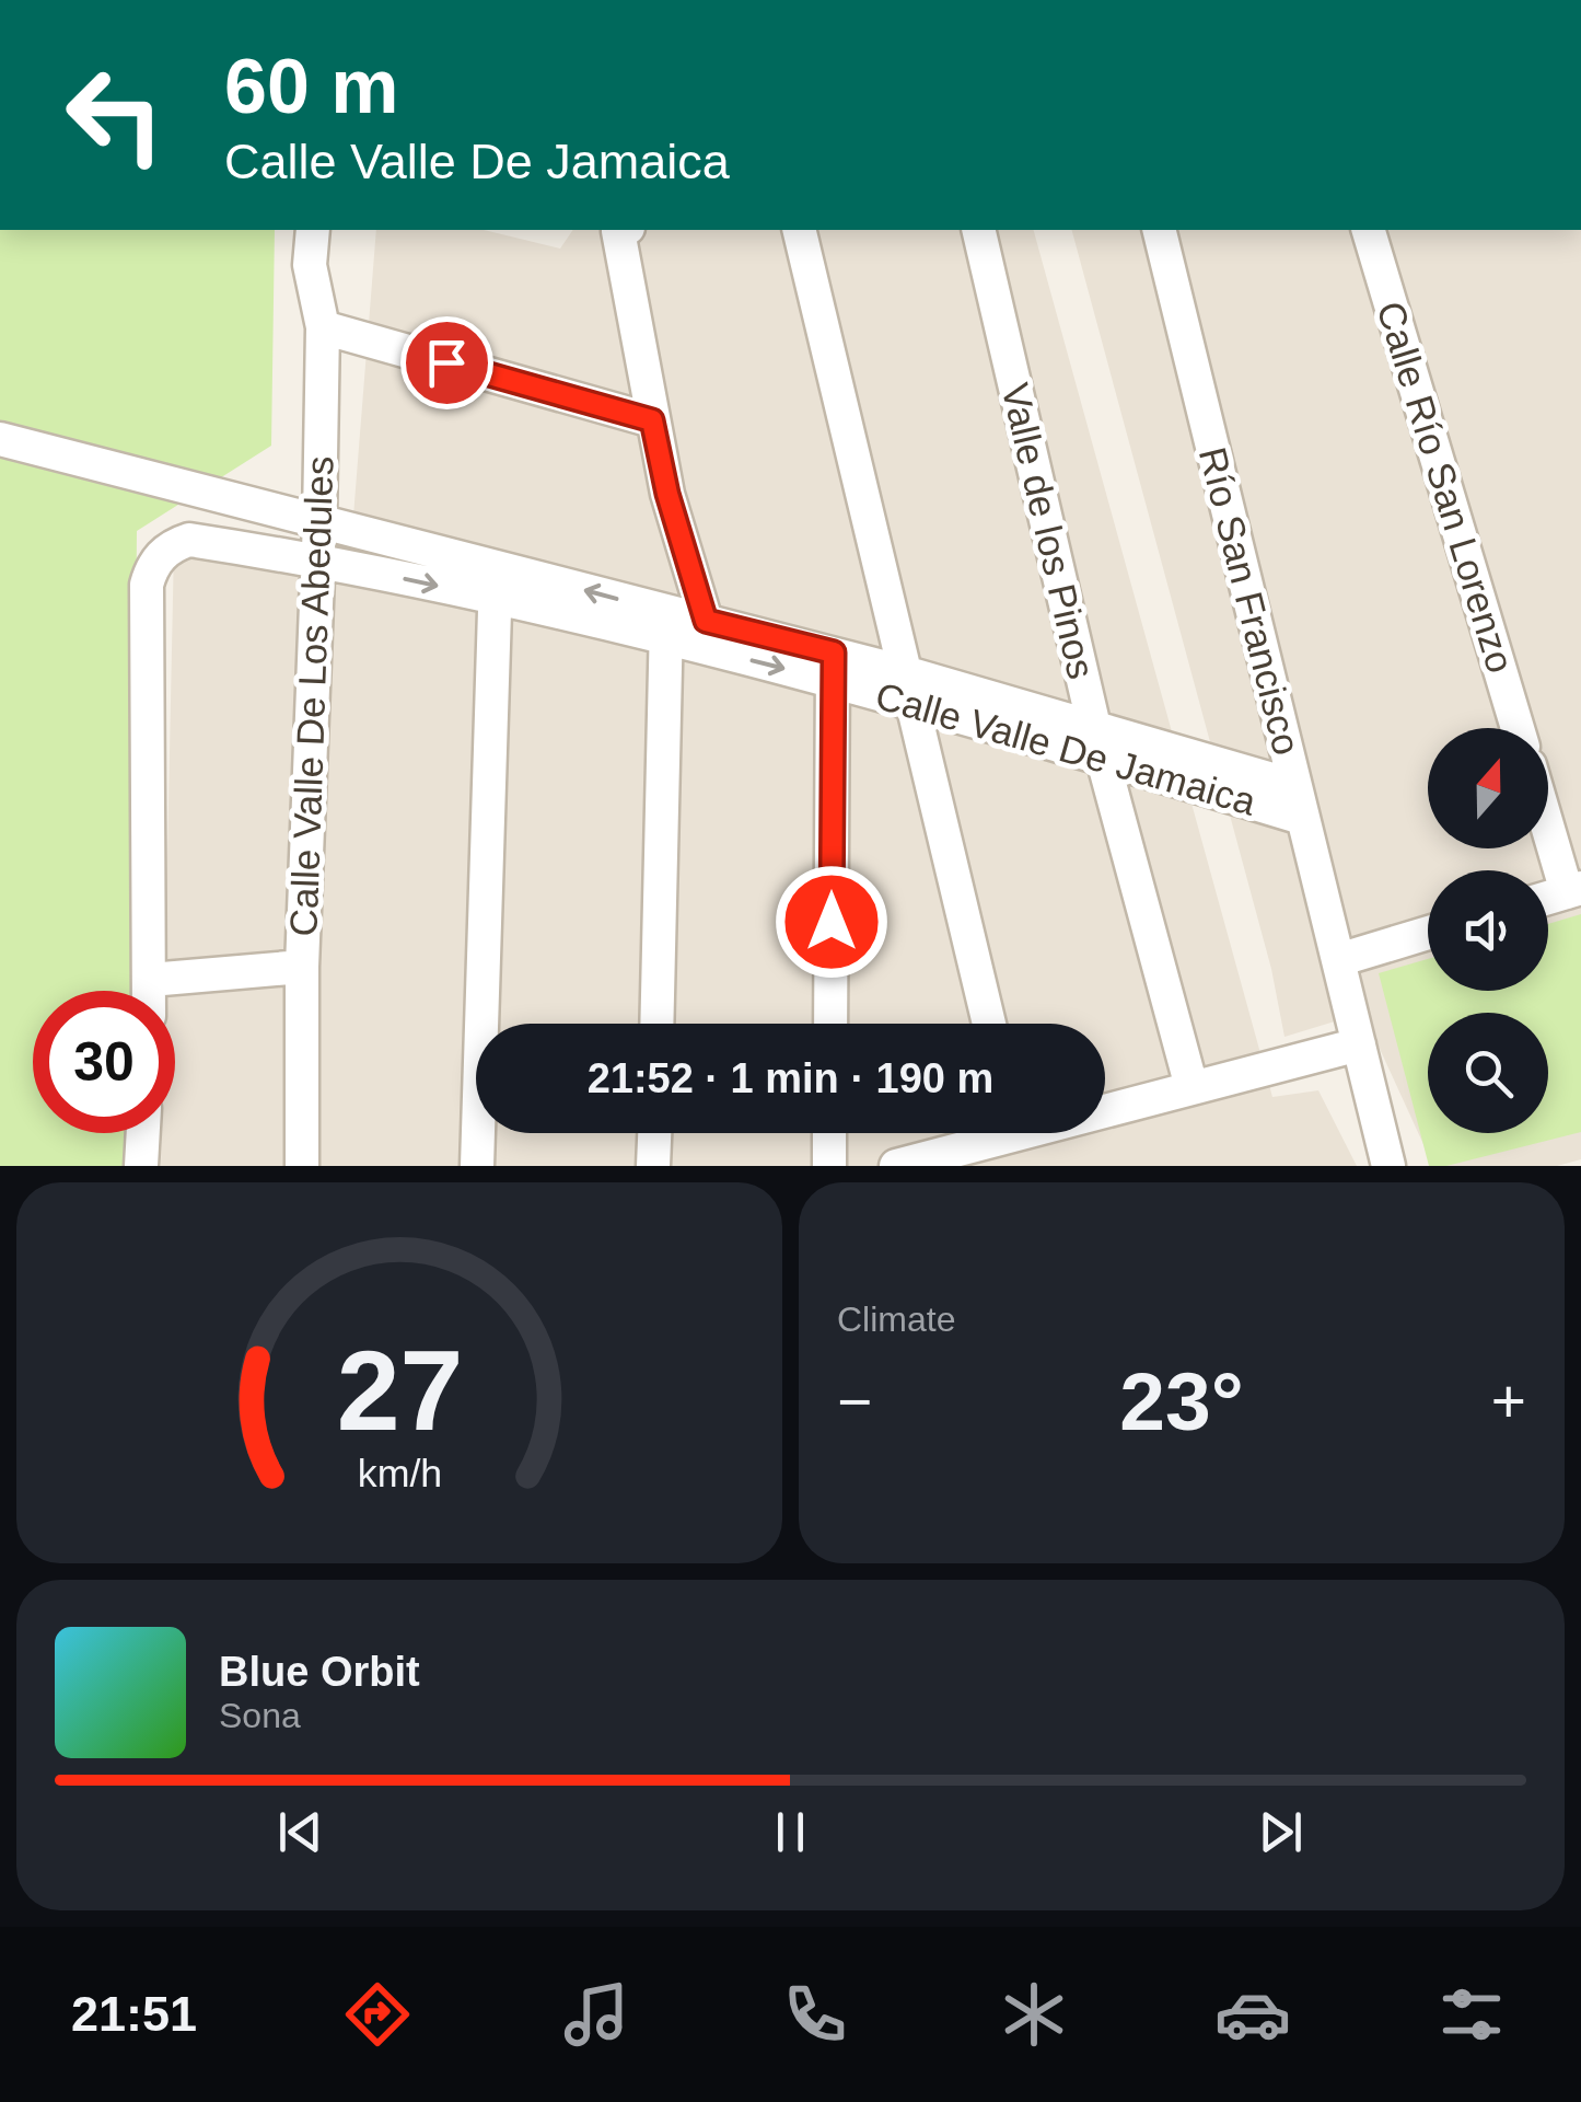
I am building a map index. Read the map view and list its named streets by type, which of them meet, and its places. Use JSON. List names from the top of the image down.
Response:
{
  "streets": {
    "street": [
      "Calle Río San Lorenzo",
      "Valle de los Pinos",
      "Río San Francisco",
      "Calle Valle De Los Abedules",
      "Calle Valle De Jamaica"
    ]
  },
  "crossings": [
    ["Valle de los Pinos", "Calle Valle De Jamaica"],
    ["Río San Francisco", "Calle Valle De Jamaica"],
    ["Calle Valle De Los Abedules", "Calle Valle De Jamaica"]
  ],
  "north": "top",
  "page": {
    "turn": ["60 m", "Calle Valle De Jamaica"],
    "limit": "30",
    "trip": "21:52 · 1 min · 190 m",
    "tile": "Climate",
    "heat": ["−", "23°", "+"],
    "song": ["Blue Orbit", "Sona"],
    "tabs": "21:51",
    "gauge": ["27", "km/h"]
  }
}
